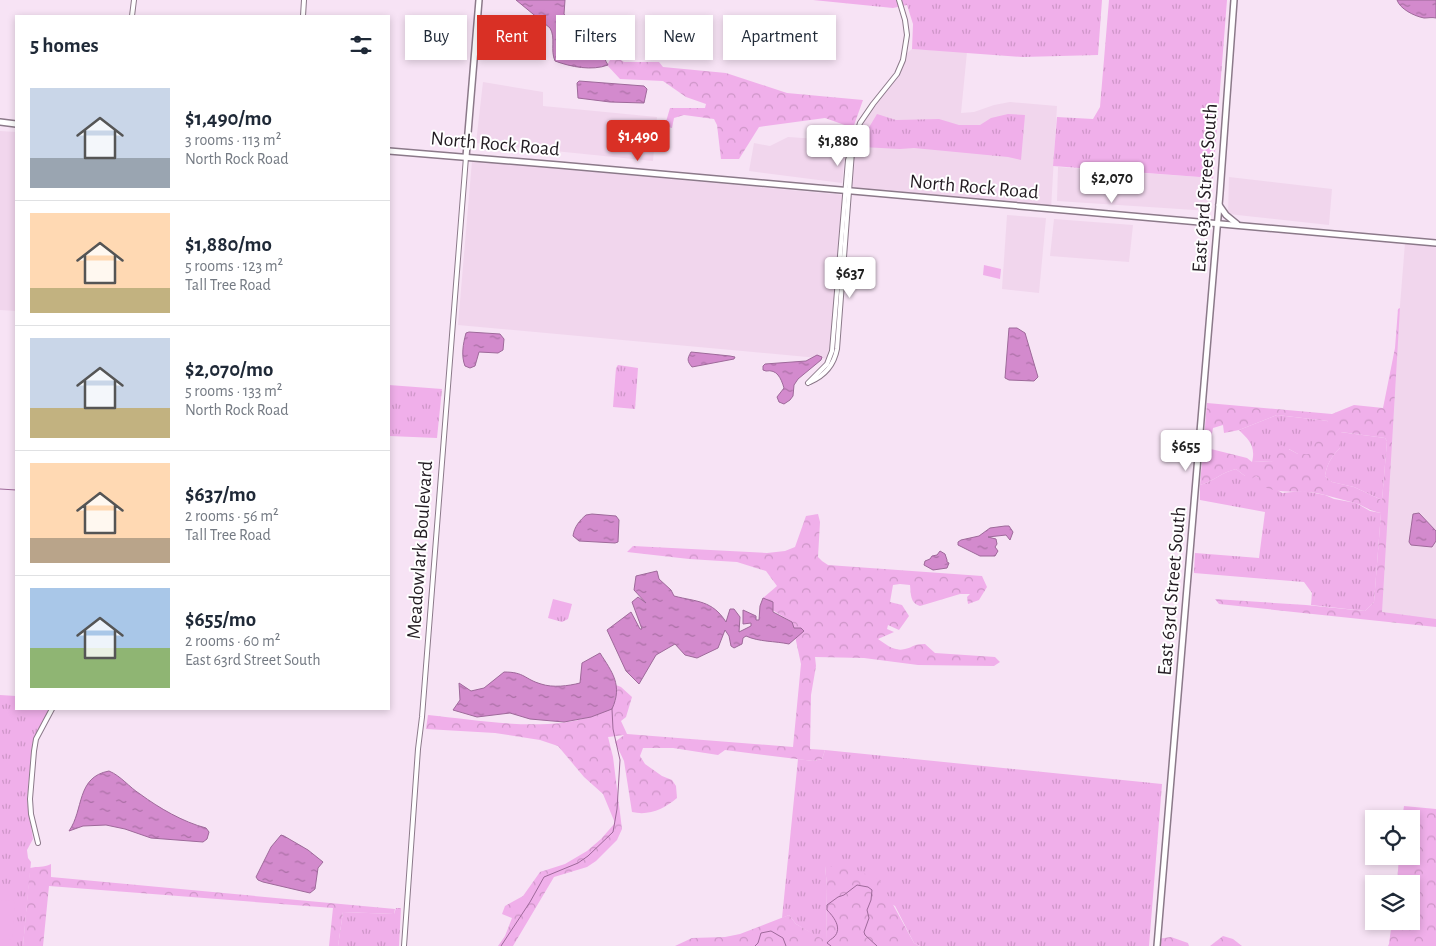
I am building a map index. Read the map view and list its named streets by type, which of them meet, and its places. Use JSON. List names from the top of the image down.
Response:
{
  "streets": {
    "main road": ["North Rock Road", "East 63rd Street South"],
    "street": ["Meadowlark Boulevard"]
  },
  "crossings": [
    ["North Rock Road", "East 63rd Street South"],
    ["North Rock Road", "Meadowlark Boulevard"]
  ],
  "page": {
    "chip": [
      "Buy",
      "Rent",
      "Filters",
      "New",
      "Apartment"
    ],
    "heading": "5 homes",
    "list": [
      {
        "name": "$1,490/mo",
        "note": "3 rooms · 113 m² · North Rock Road"
      },
      {
        "name": "$1,880/mo",
        "note": "5 rooms · 123 m² · Tall Tree Road"
      },
      {
        "name": "$2,070/mo",
        "note": "5 rooms · 133 m² · North Rock Road"
      },
      {
        "name": "$637/mo",
        "note": "2 rooms · 56 m² · Tall Tree Road"
      },
      {
        "name": "$655/mo",
        "note": "2 rooms · 60 m² · East 63rd Street South"
      }
    ],
    "price": [
      "$1,490",
      "$1,880",
      "$2,070",
      "$637",
      "$655"
    ]
  }
}
